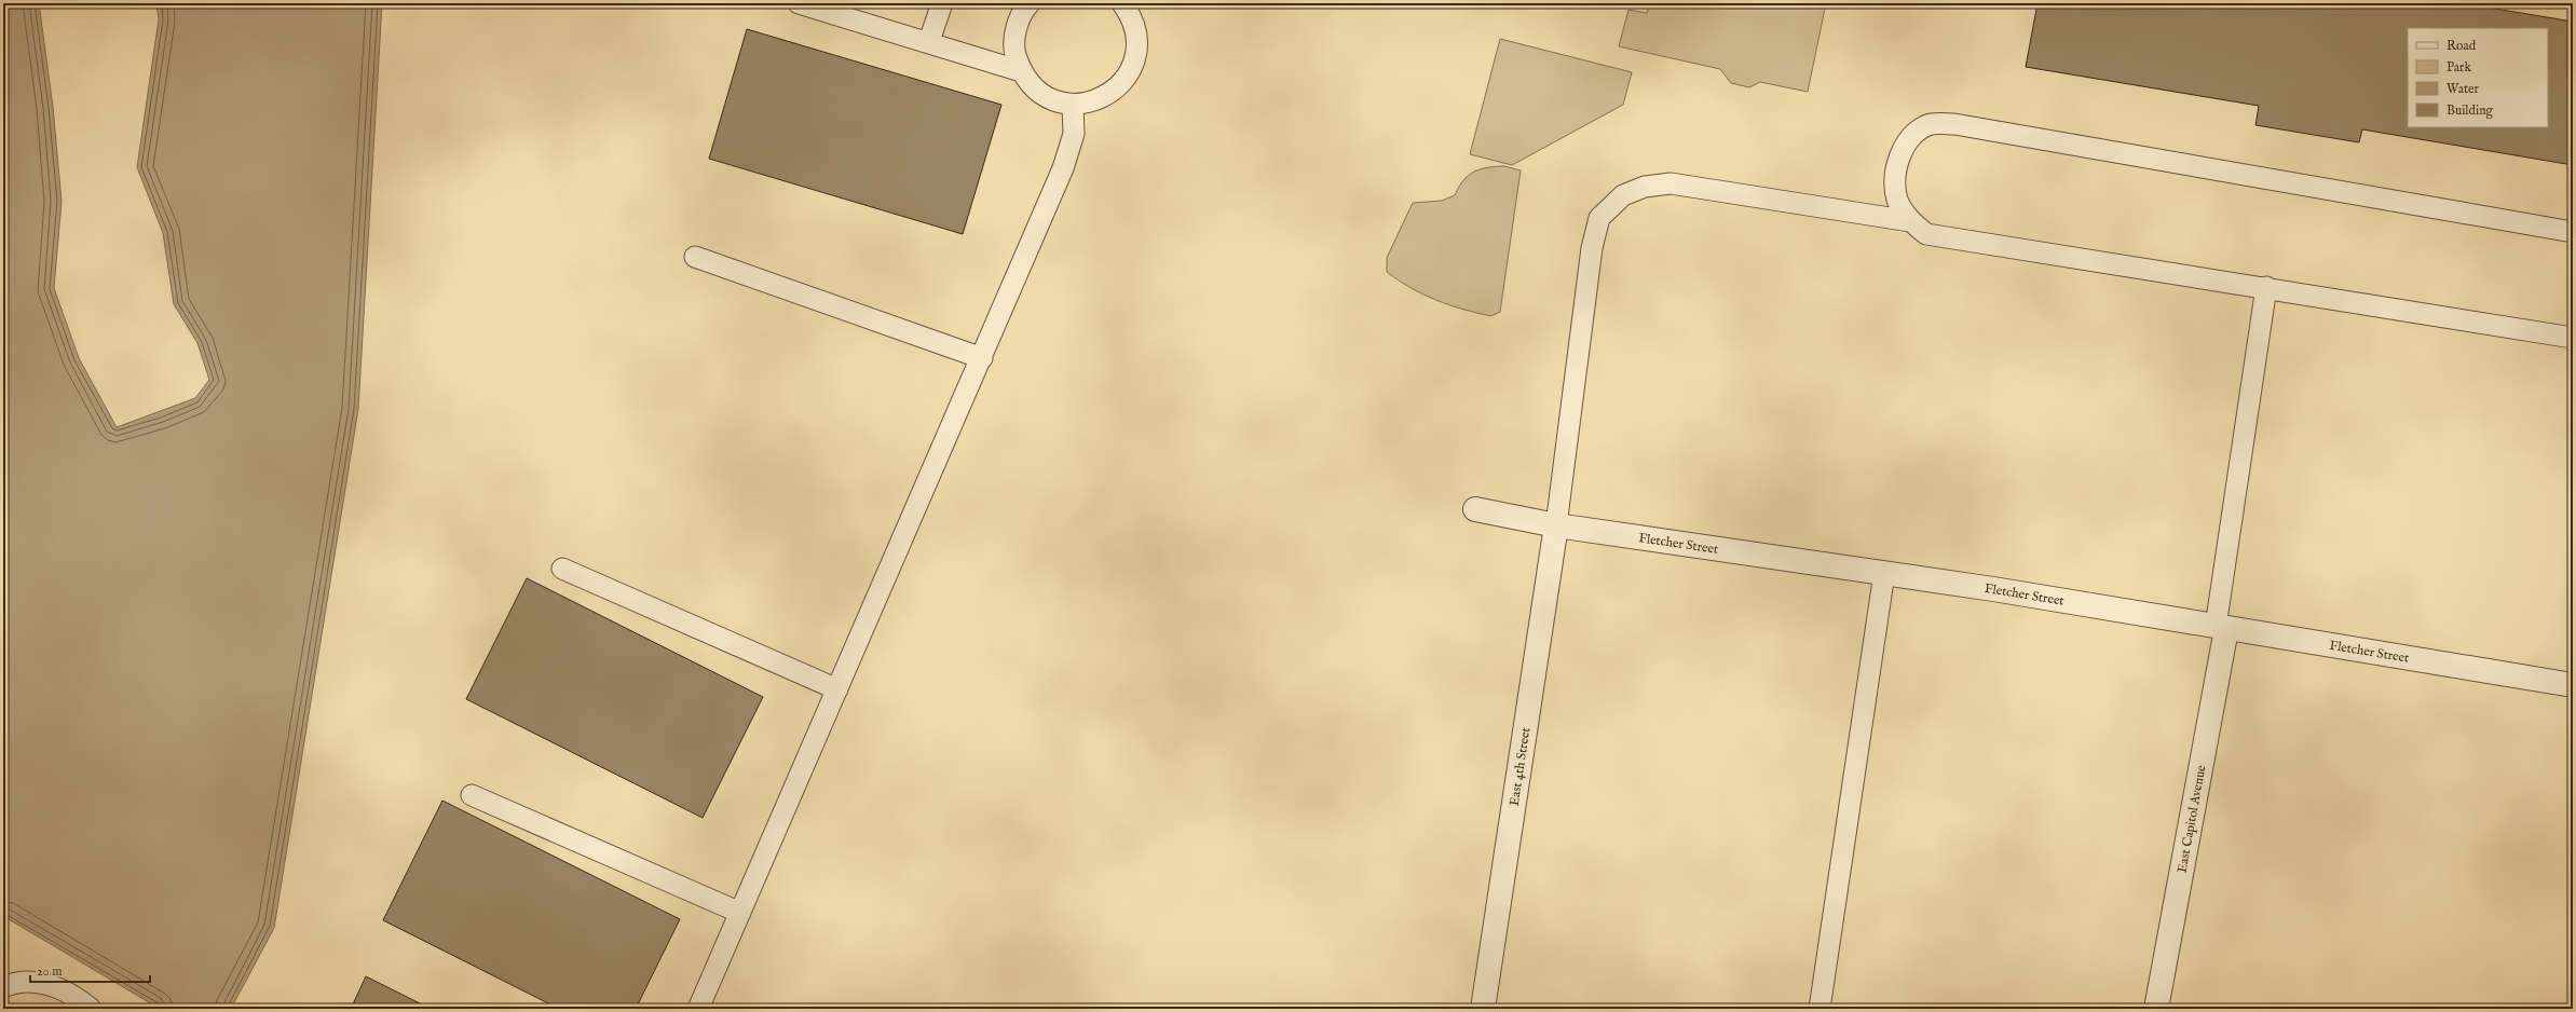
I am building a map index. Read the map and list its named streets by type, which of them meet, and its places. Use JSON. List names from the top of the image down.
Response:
{
  "streets": {
    "street": ["Fletcher Street", "East 4th Street", "East Capitol Avenue"]
  },
  "crossings": [
    ["Fletcher Street", "East 4th Street"],
    ["Fletcher Street", "East Capitol Avenue"]
  ],
  "legend": [
    "Road",
    "Park",
    "Water",
    "Building"
  ],
  "scale_bar": "20 m"
}
